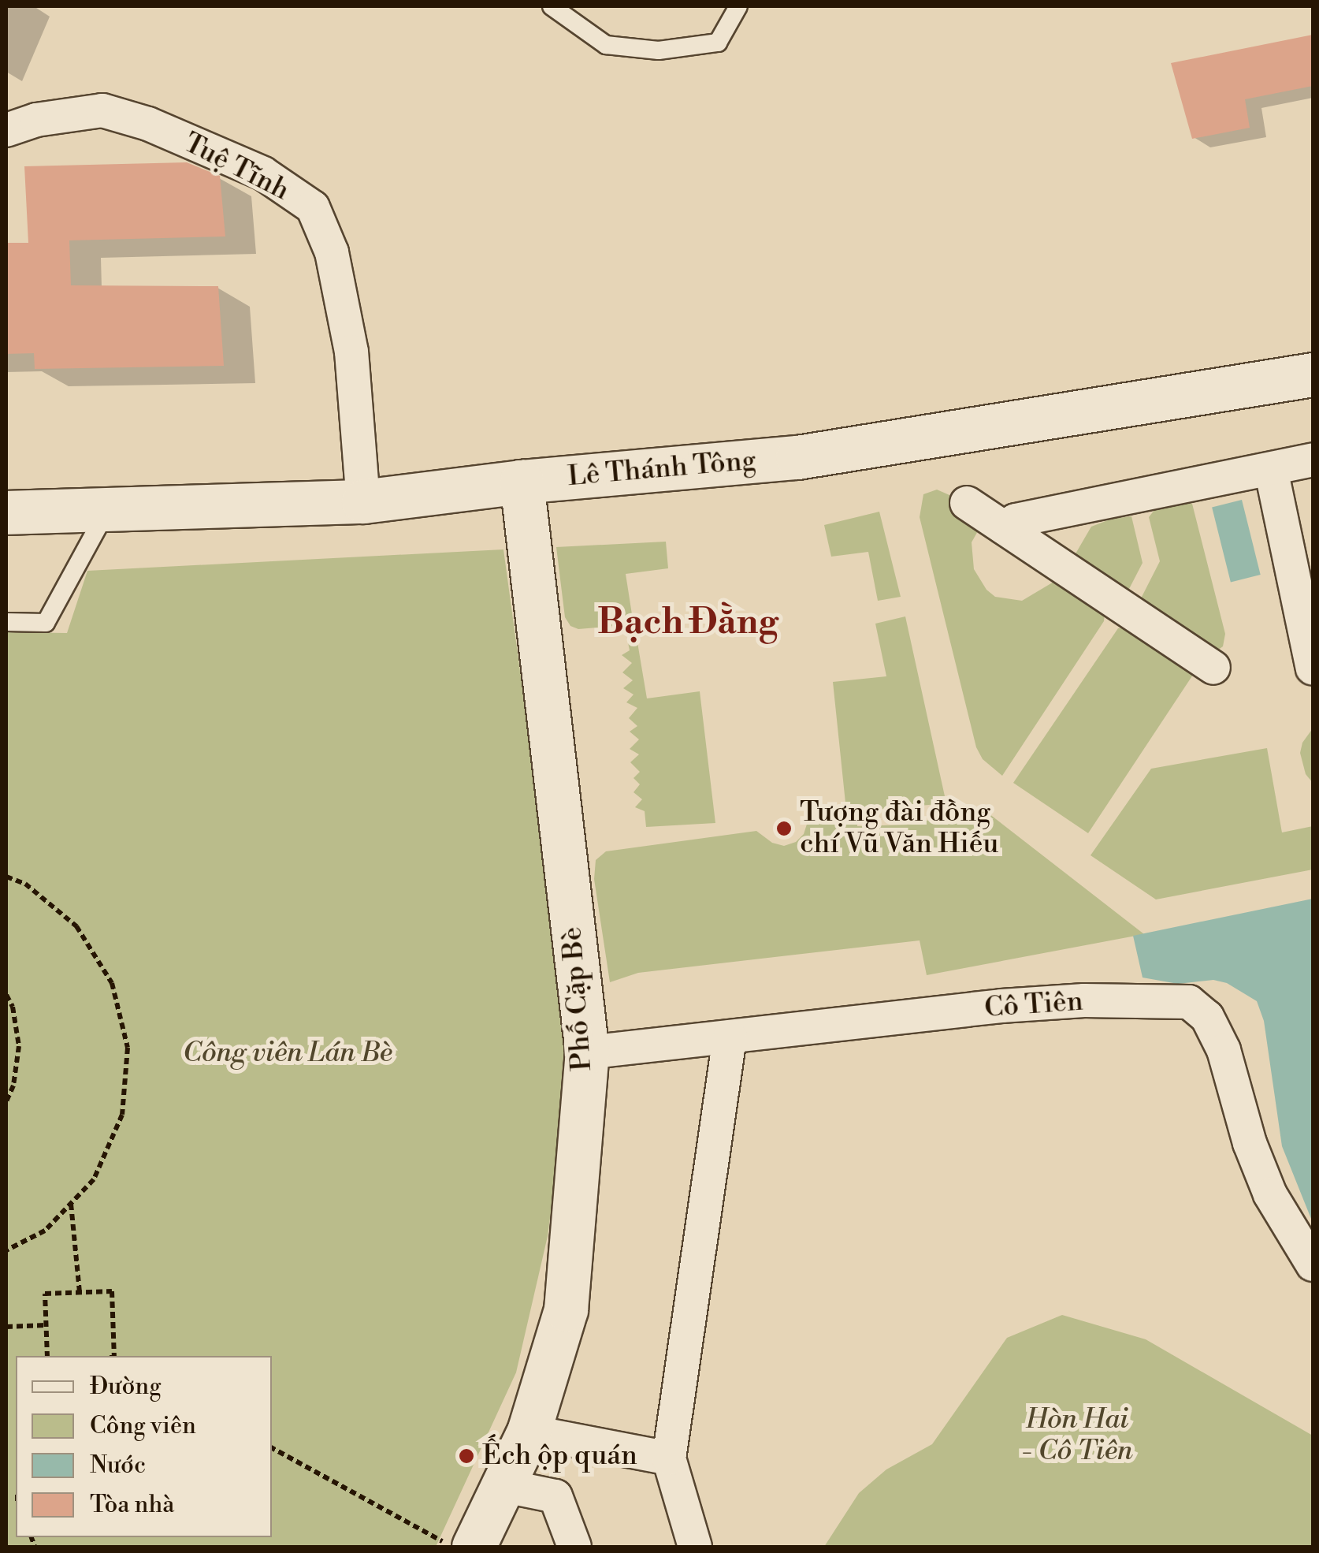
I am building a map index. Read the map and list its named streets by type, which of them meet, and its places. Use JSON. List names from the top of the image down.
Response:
{
  "streets": {
    "main road": ["Lê Thánh Tông", "Phố Cặp Bè"],
    "street": ["Tuệ Tĩnh", "Cô Tiên"]
  },
  "crossings": [
    ["Tuệ Tĩnh", "Lê Thánh Tông"],
    ["Lê Thánh Tông", "Phố Cặp Bè"],
    ["Phố Cặp Bè", "Cô Tiên"]
  ],
  "districts": ["Bạch Đằng"],
  "parks": ["Công viên Lán Bè", "Hòn Hai - Cô Tiên"],
  "places": ["Tượng đài đồng chí Vũ Văn Hiếu", "Ếch ộp quán"],
  "legend": [
    "Đường",
    "Công viên",
    "Nước",
    "Tòa nhà"
  ]
}
